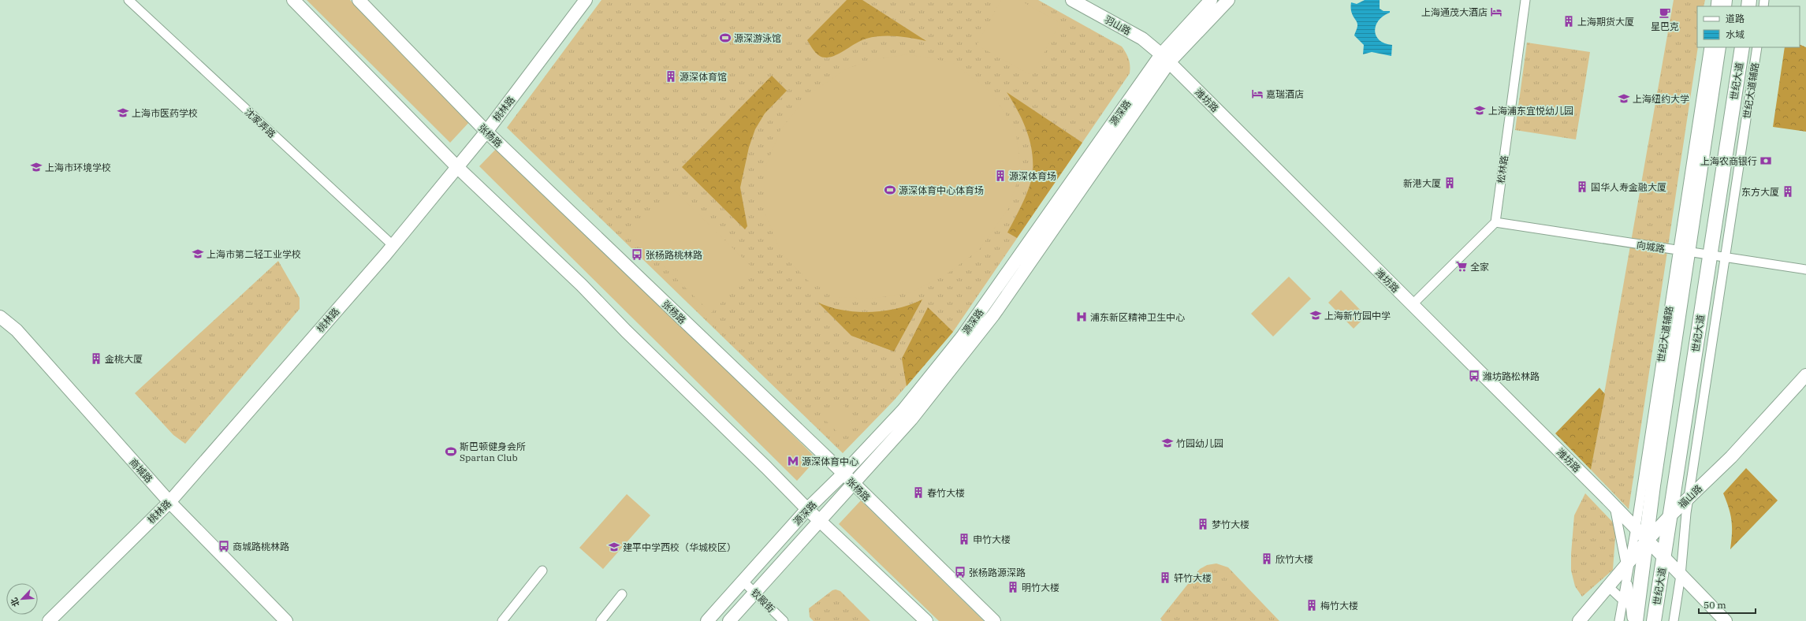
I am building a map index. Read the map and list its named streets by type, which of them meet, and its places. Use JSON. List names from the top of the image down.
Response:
{
  "streets": {
    "main road": [
      "羽山路",
      "世纪大道",
      "潍坊路",
      "桃林路",
      "源深路",
      "张杨路",
      "商城路",
      "福山路"
    ],
    "street": [
      "世纪大道辅路",
      "沈家弄路",
      "松林路",
      "向城路",
      "钦殿街"
    ]
  },
  "crossings": [
    ["羽山路", "潍坊路"],
    ["羽山路", "源深路"],
    ["世纪大道", "世纪大道辅路"],
    ["世纪大道", "潍坊路"],
    ["世纪大道", "向城路"],
    ["世纪大道", "福山路"],
    ["世纪大道辅路", "潍坊路"],
    ["世纪大道辅路", "向城路"],
    ["世纪大道辅路", "福山路"],
    ["潍坊路", "源深路"],
    ["潍坊路", "福山路"],
    ["桃林路", "沈家弄路"],
    ["桃林路", "张杨路"],
    ["桃林路", "商城路"],
    ["源深路", "张杨路"],
    ["源深路", "钦殿街"],
    ["松林路", "向城路"]
  ],
  "places": {
    "hotel": ["上海通茂大酒店", "嘉瑞酒店"],
    "cafe": ["星巴克"],
    "building": [
      "上海期货大厦",
      "源深体育馆",
      "源深体育场",
      "新港大厦",
      "国华人寿金融大厦",
      "东方大厦",
      "金桃大厦",
      "春竹大楼",
      "梦竹大楼",
      "申竹大楼",
      "欣竹大楼",
      "轩竹大楼",
      "明竹大楼",
      "梅竹大楼"
    ],
    "sports": ["源深游泳馆", "源深体育中心体育场", "斯巴顿健身会所 Spartan Club"],
    "school or university": [
      "上海纽约大学",
      "上海浦东宜悦幼儿园",
      "上海市医药学校",
      "上海市环境学校",
      "上海市第二轻工业学校",
      "上海新竹园中学",
      "竹园幼儿园",
      "建平中学西校（华城校区）"
    ],
    "bank": ["上海农商银行"],
    "bus stop": [
      "张杨路桃林路",
      "潍坊路松林路",
      "商城路桃林路",
      "张杨路源深路"
    ],
    "supermarket": ["全家"],
    "hospital": ["浦东新区精神卫生中心"],
    "metro station": ["源深体育中心"]
  },
  "legend": ["道路", "水域"],
  "scale_bar": "50 m",
  "north": "bottom left"
}
